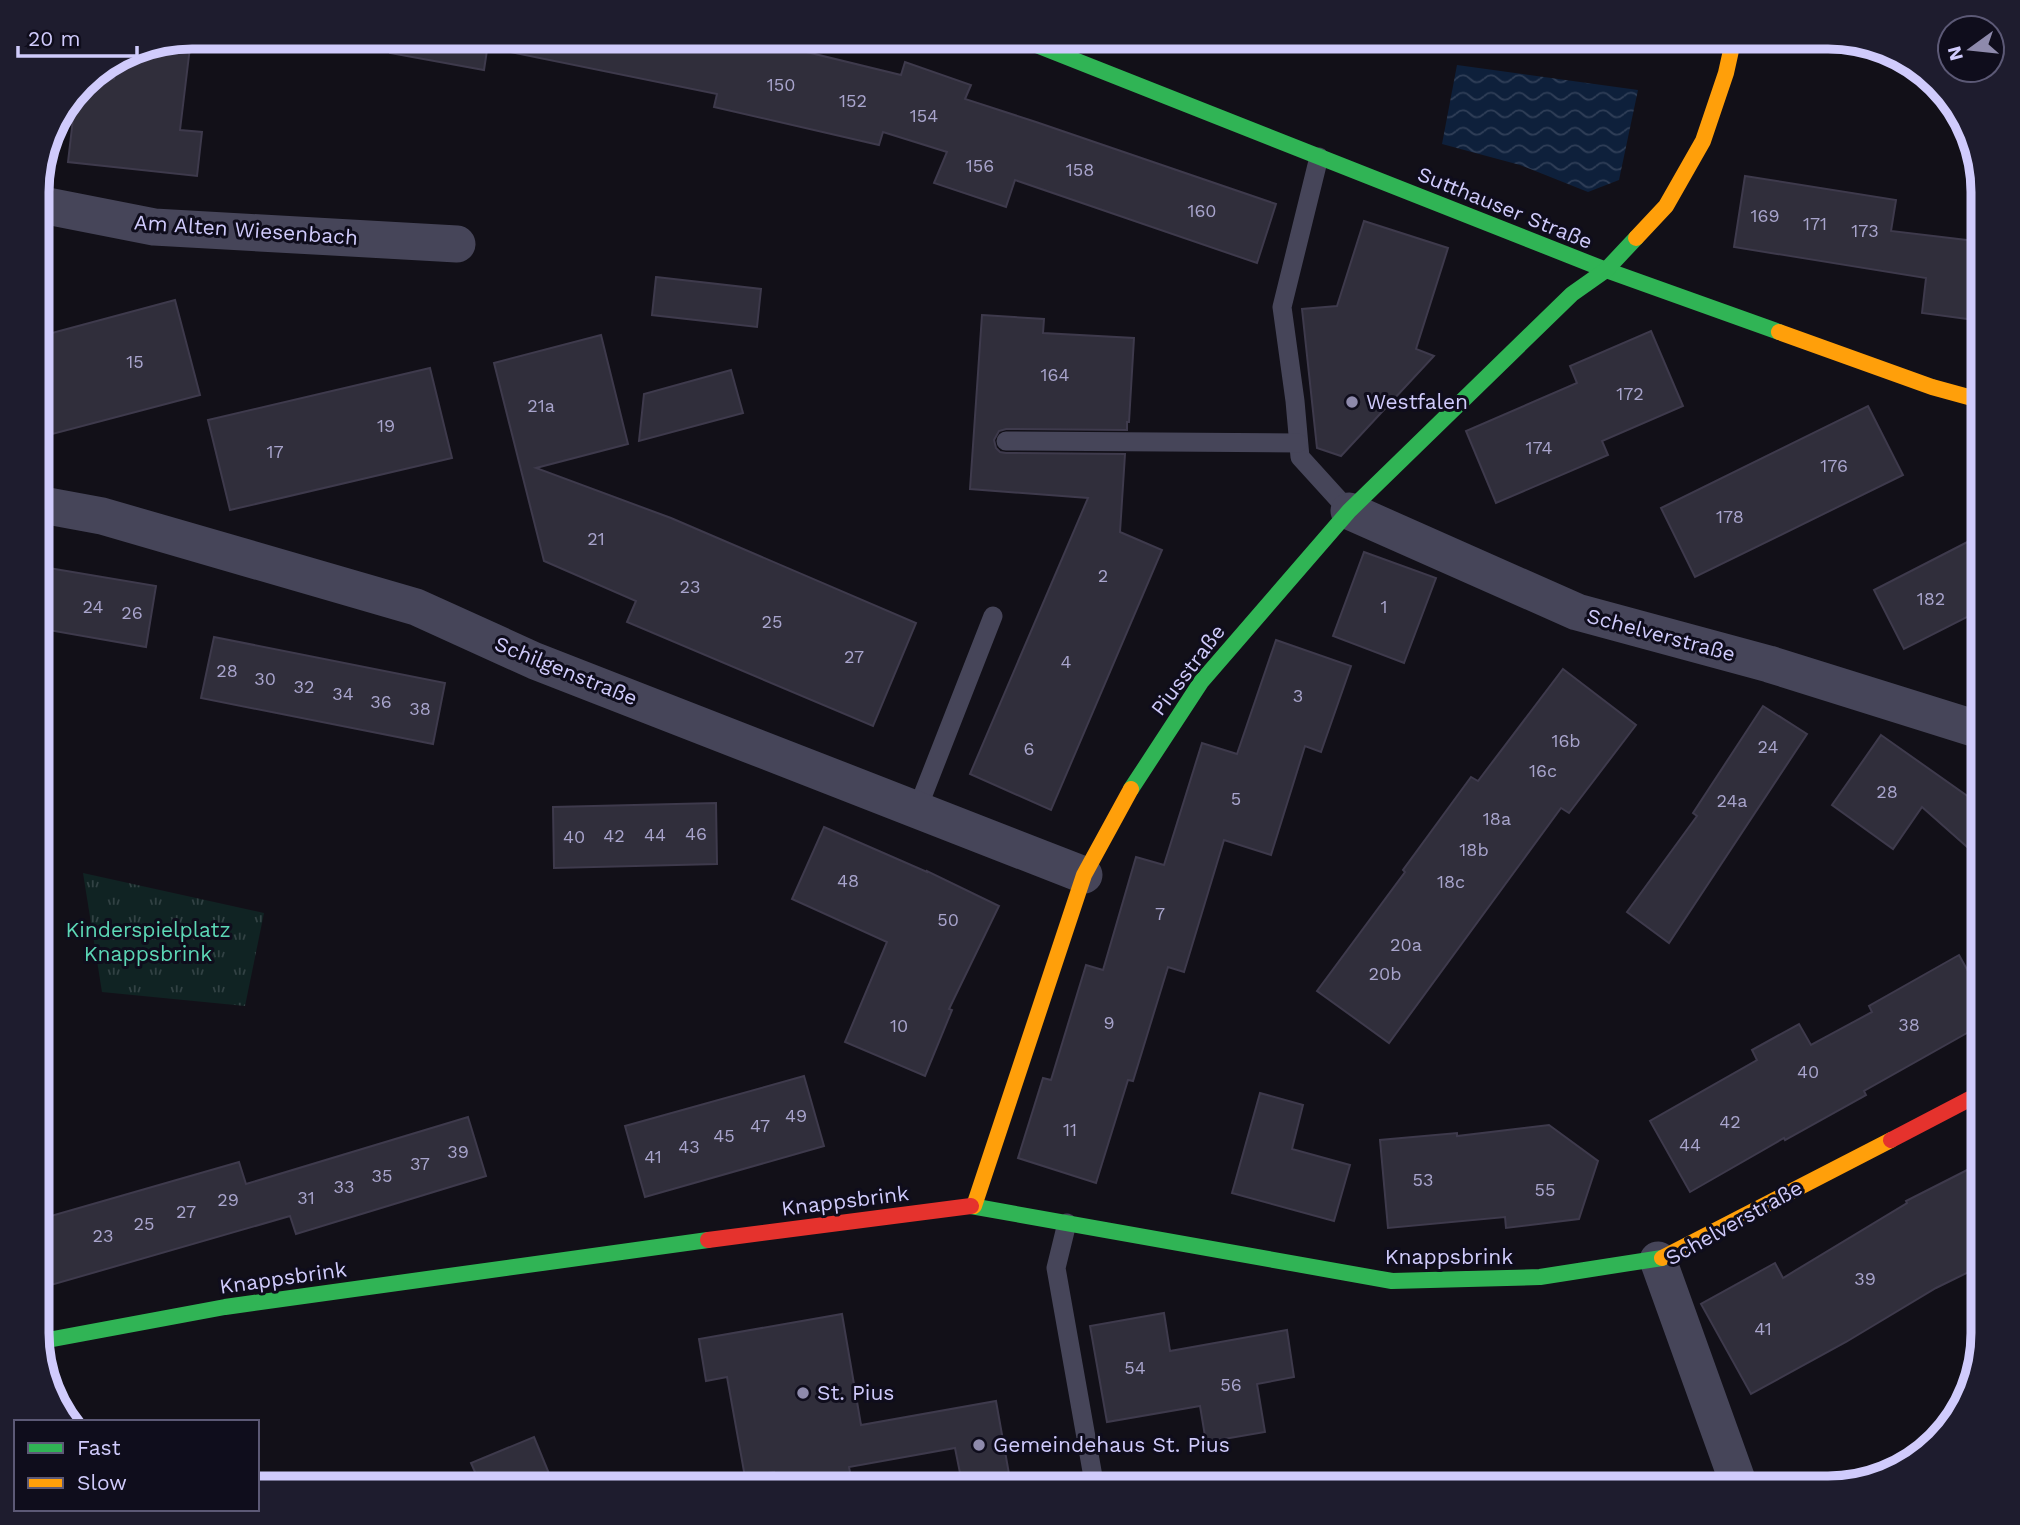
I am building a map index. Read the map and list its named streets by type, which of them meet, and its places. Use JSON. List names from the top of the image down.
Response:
{
  "streets": {
    "street": [
      "Sutthauser Straße",
      "Am Alten Wiesenbach",
      "Schelverstraße",
      "Piusstraße",
      "Schilgenstraße",
      "Knappsbrink"
    ]
  },
  "crossings": [
    ["Sutthauser Straße", "Piusstraße"],
    ["Schelverstraße", "Piusstraße"],
    ["Schelverstraße", "Knappsbrink"],
    ["Piusstraße", "Schilgenstraße"],
    ["Piusstraße", "Knappsbrink"]
  ],
  "parks": ["Kinderspielplatz Knappsbrink"],
  "places": ["Westfalen", "St. Pius", "Gemeindehaus St. Pius"],
  "house_numbers": [
    "150",
    "152",
    "154",
    "156",
    "158",
    "160",
    "169",
    "171",
    "173",
    "15",
    "164",
    "172",
    "21a",
    "19",
    "174",
    "17",
    "176",
    "178",
    "21",
    "2",
    "23",
    "182",
    "24",
    "1",
    "26",
    "25",
    "27",
    "4",
    "28",
    "30",
    "32",
    "34",
    "3",
    "36",
    "38",
    "16b",
    "24",
    "6",
    "16c",
    "28",
    "5",
    "24a",
    "18a",
    "46",
    "44",
    "42",
    "40",
    "18b",
    "48",
    "18c",
    "7",
    "50",
    "20a",
    "20b",
    "9",
    "38",
    "10",
    "40",
    "49",
    "42",
    "47",
    "11",
    "45",
    "44",
    "43",
    "39",
    "41",
    "37",
    "35",
    "53",
    "33",
    "55",
    "31",
    "29",
    "27",
    "25",
    "23",
    "39",
    "41",
    "54",
    "56"
  ],
  "legend": ["Fast", "Slow"],
  "scale_bar": "20 m",
  "north": "left"
}
